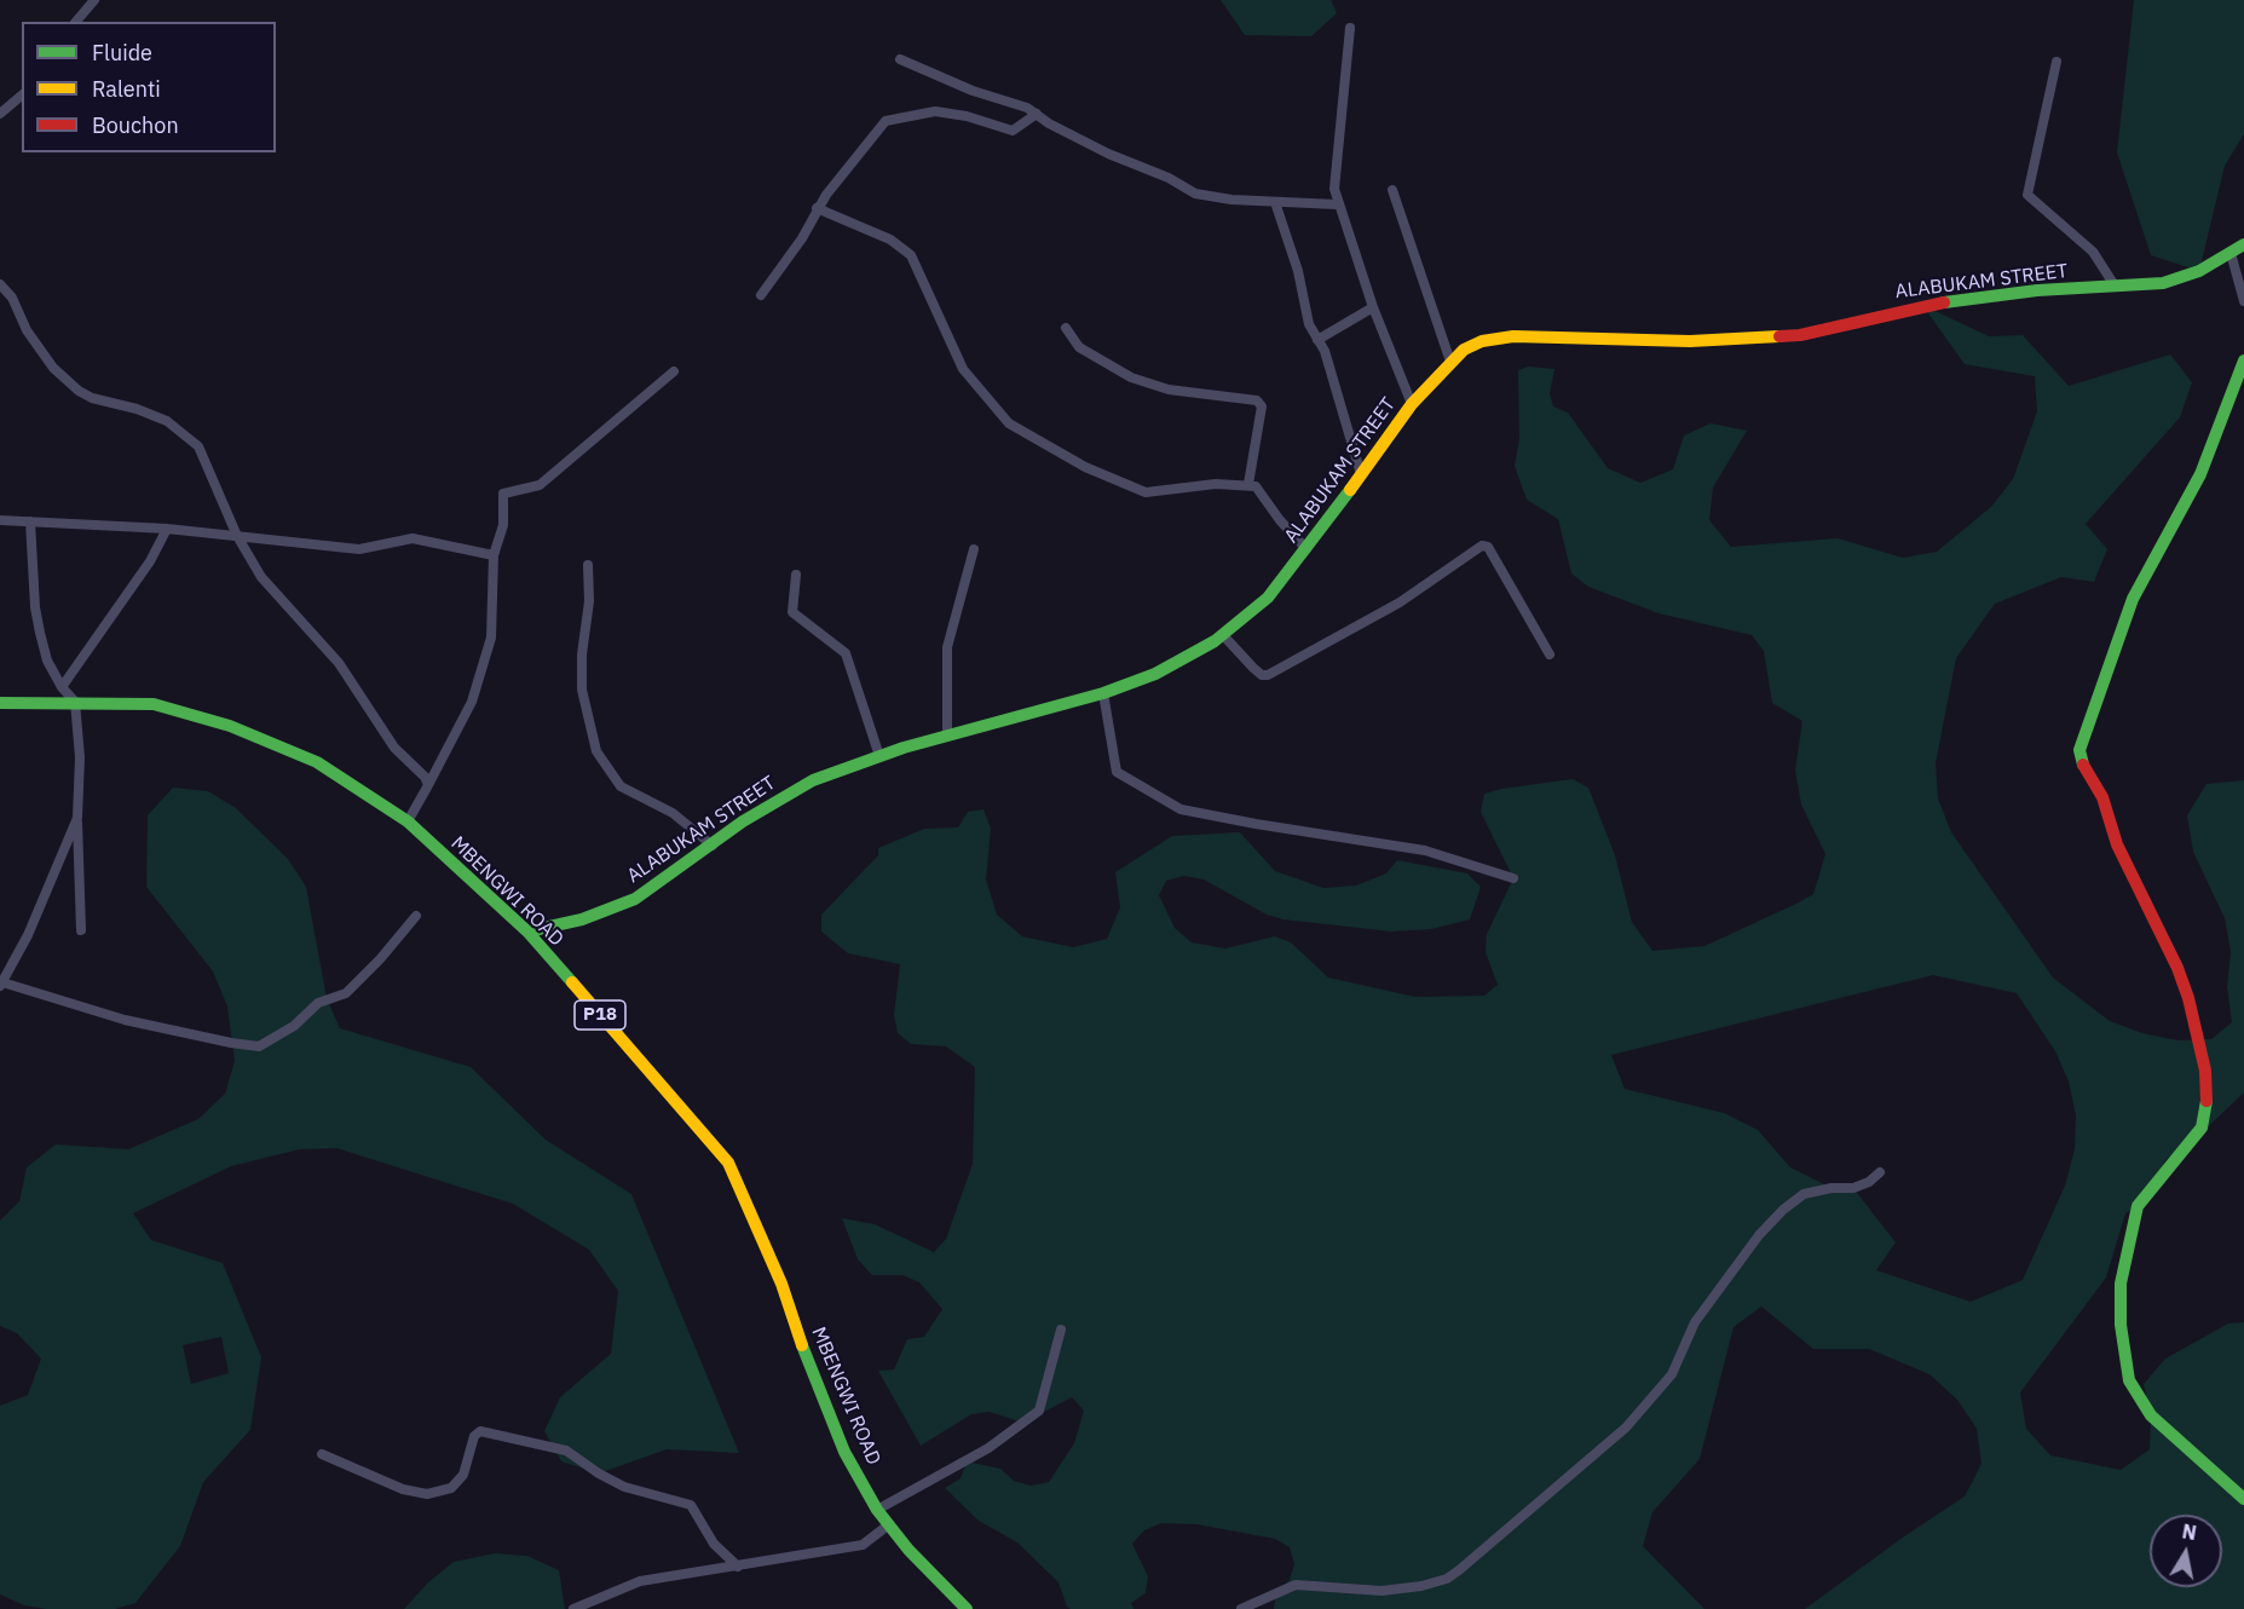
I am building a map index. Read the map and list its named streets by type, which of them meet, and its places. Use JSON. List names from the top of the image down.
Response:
{
  "streets": {
    "street": ["ALABUKAM STREET", "MBENGWI ROAD", "P18"]
  },
  "crossings": [
    ["ALABUKAM STREET", "MBENGWI ROAD"]
  ],
  "legend": ["Fluide", "Ralenti", "Bouchon"],
  "north": "top"
}
